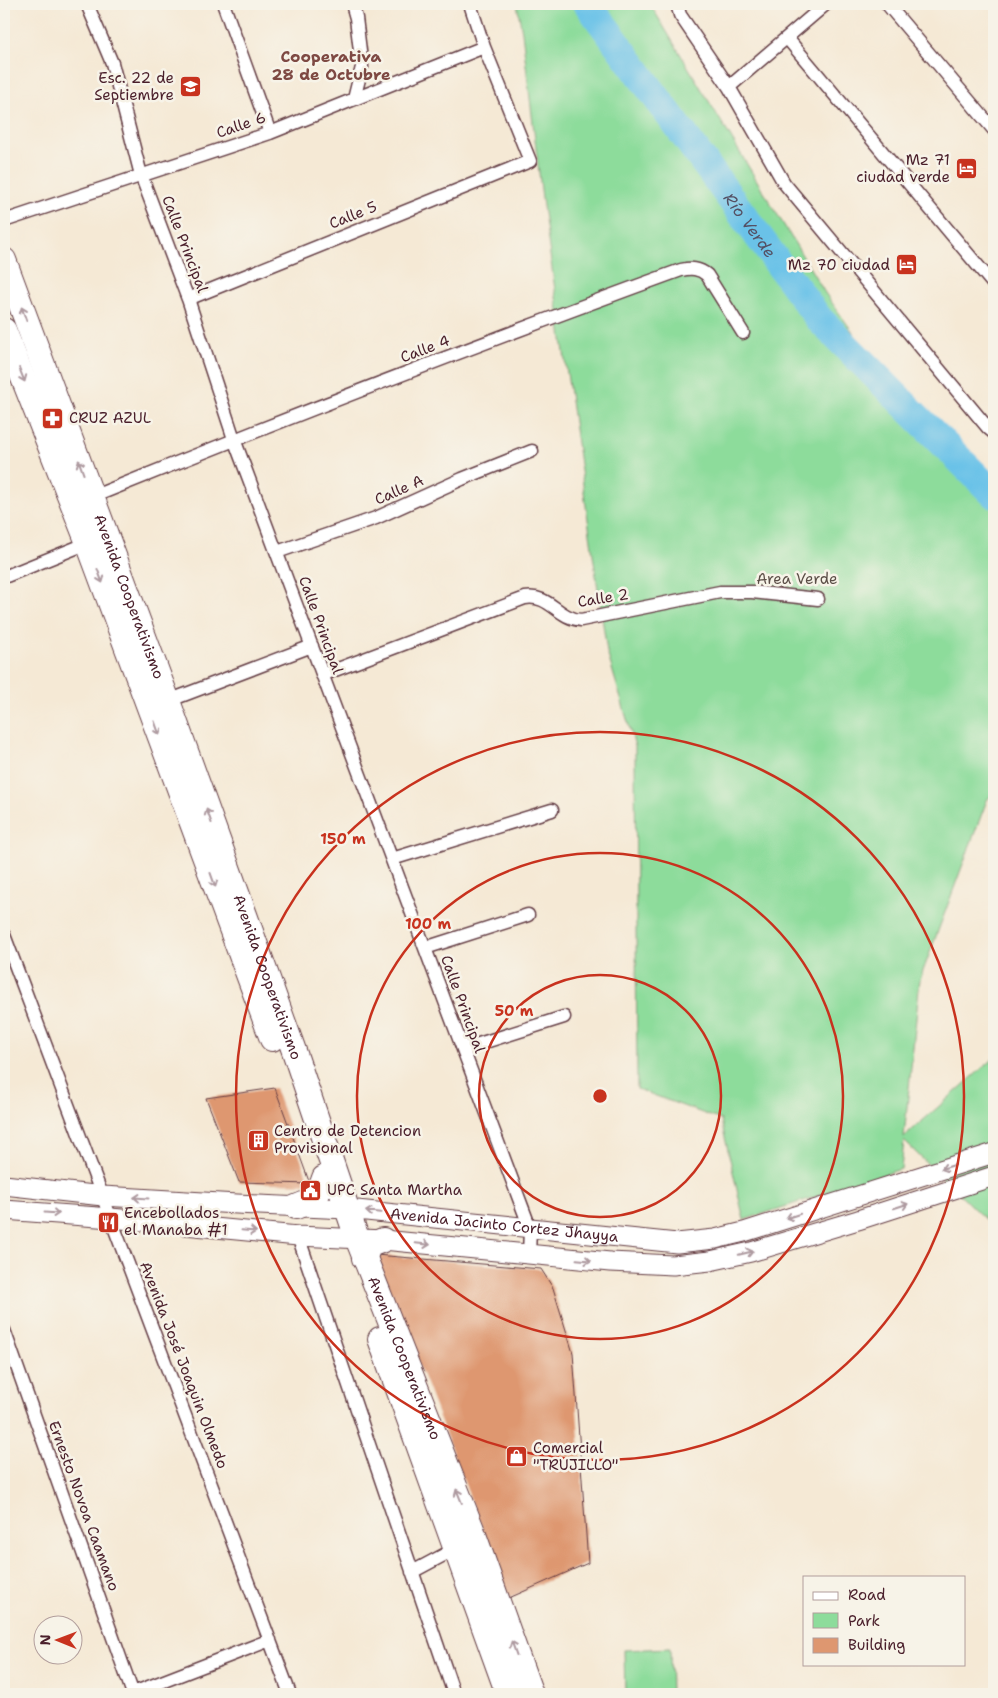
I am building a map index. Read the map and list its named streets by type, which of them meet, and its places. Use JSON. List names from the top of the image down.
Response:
{
  "streets": {
    "highway": ["Avenida Cooperativismo"],
    "street": [
      "Calle 6",
      "Calle 5",
      "Calle Principal",
      "Calle 4",
      "Calle A",
      "Calle 2",
      "Avenida Jacinto Cortez Jhayya",
      "Avenida José Joaquin Olmedo",
      "Ernesto Novoa Caamano"
    ]
  },
  "crossings": [
    ["Calle 6", "Calle 5"],
    ["Calle 6", "Calle Principal"],
    ["Calle 5", "Calle Principal"],
    ["Calle Principal", "Calle 4"],
    ["Calle Principal", "Calle A"],
    ["Calle Principal", "Calle 2"],
    ["Calle Principal", "Avenida Jacinto Cortez Jhayya"],
    ["Calle 4", "Avenida Cooperativismo"],
    ["Avenida Cooperativismo", "Avenida Jacinto Cortez Jhayya"],
    ["Avenida Jacinto Cortez Jhayya", "Avenida José Joaquin Olmedo"]
  ],
  "districts": ["Cooperativa 28 de Octubre"],
  "water": ["Río Verde"],
  "parks": ["Area Verde"],
  "places": {
    "school or university": ["Esc. 22 de Septiembre"],
    "hotel": ["Mz 71 ciudad verde", "Mz 70 ciudad"],
    "pharmacy": ["CRUZ AZUL"],
    "building": ["Centro de Detencion Provisional"],
    "public building": ["UPC Santa Martha"],
    "restaurant": ["Encebollados el Manaba #1"],
    "shop": ["Comercial \"TRUJILLO\""]
  },
  "legend": ["Road", "Park", "Building"],
  "north": "left",
  "rings": ["150 m", "100 m", "50 m"]
}
